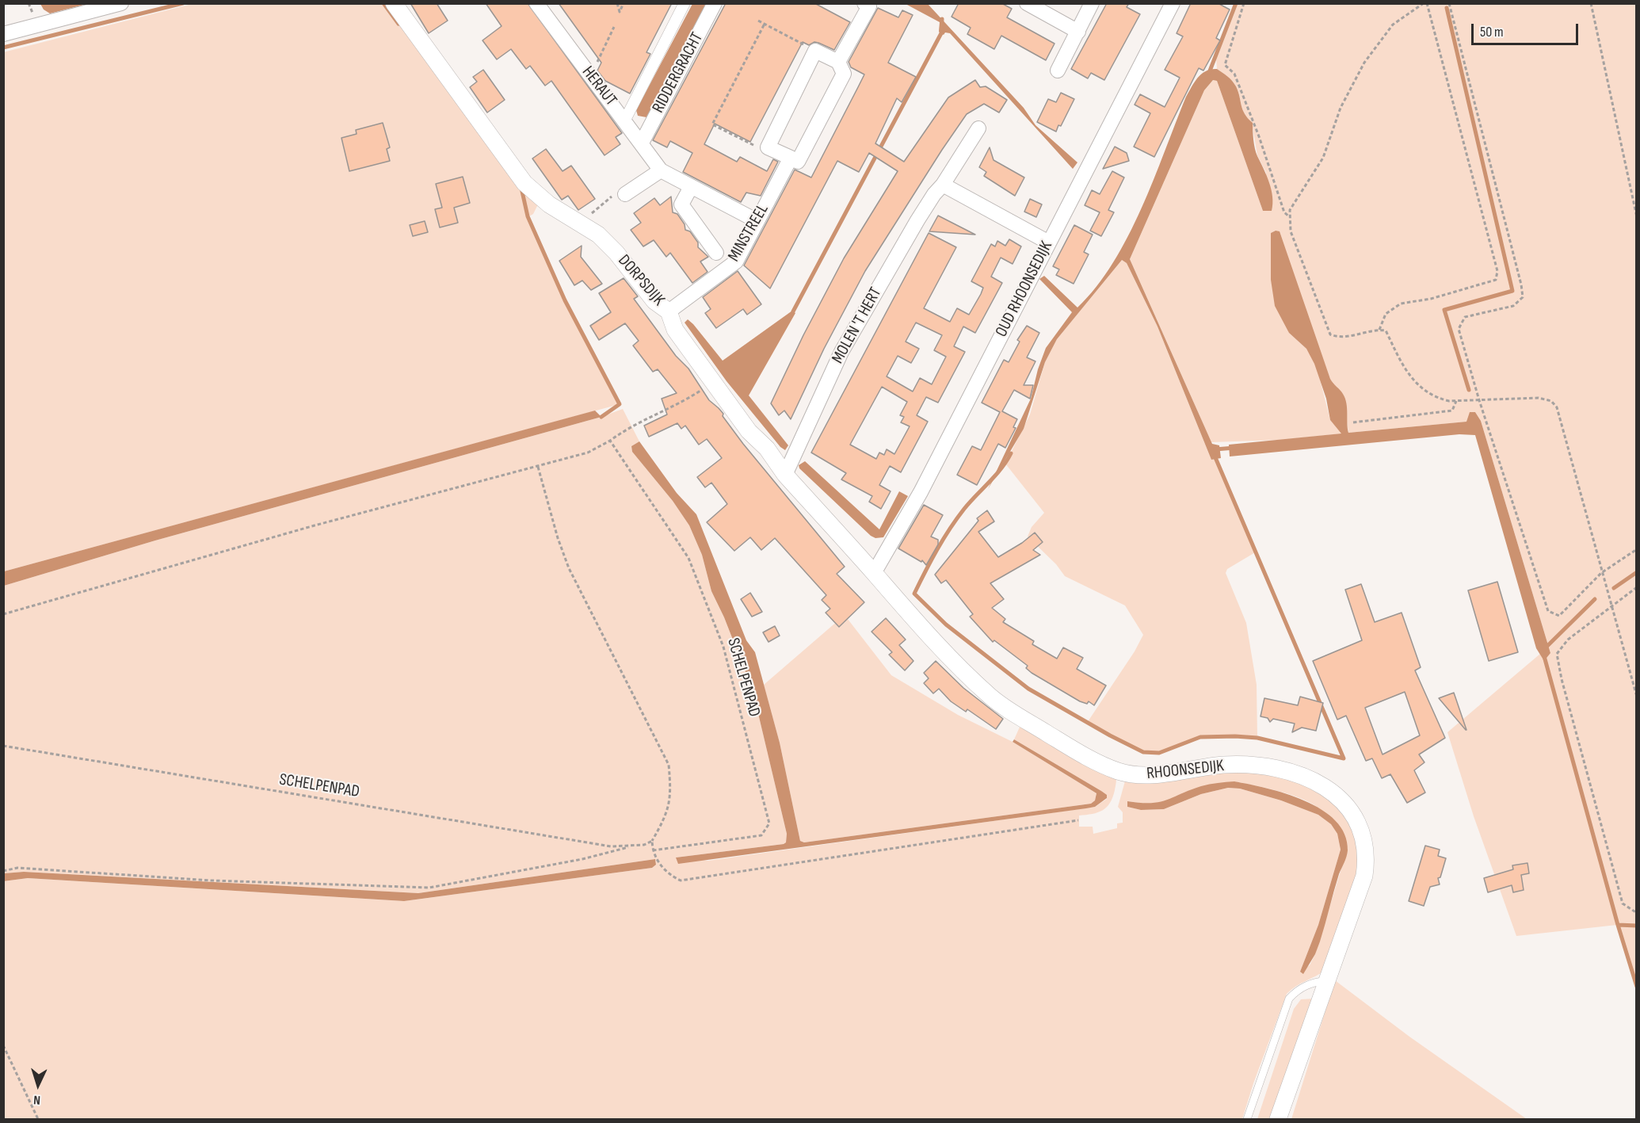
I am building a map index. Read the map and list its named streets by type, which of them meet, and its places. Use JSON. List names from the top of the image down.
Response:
{
  "streets": {
    "street": [
      "RIDDERGRACHT",
      "HERAUT",
      "MINSTREEL",
      "DORPSDIJK",
      "OUD RHOONSEDIJK",
      "MOLEN 'T HERT",
      "RHOONSEDIJK"
    ],
    "path": ["SCHELPENPAD"]
  },
  "crossings": [
    ["RIDDERGRACHT", "HERAUT"],
    ["HERAUT", "MINSTREEL"],
    ["MINSTREEL", "DORPSDIJK"],
    ["DORPSDIJK", "OUD RHOONSEDIJK"],
    ["DORPSDIJK", "MOLEN 'T HERT"],
    ["DORPSDIJK", "RHOONSEDIJK"],
    ["OUD RHOONSEDIJK", "RHOONSEDIJK"]
  ],
  "scale_bar": "50 m",
  "north": "bottom"
}
